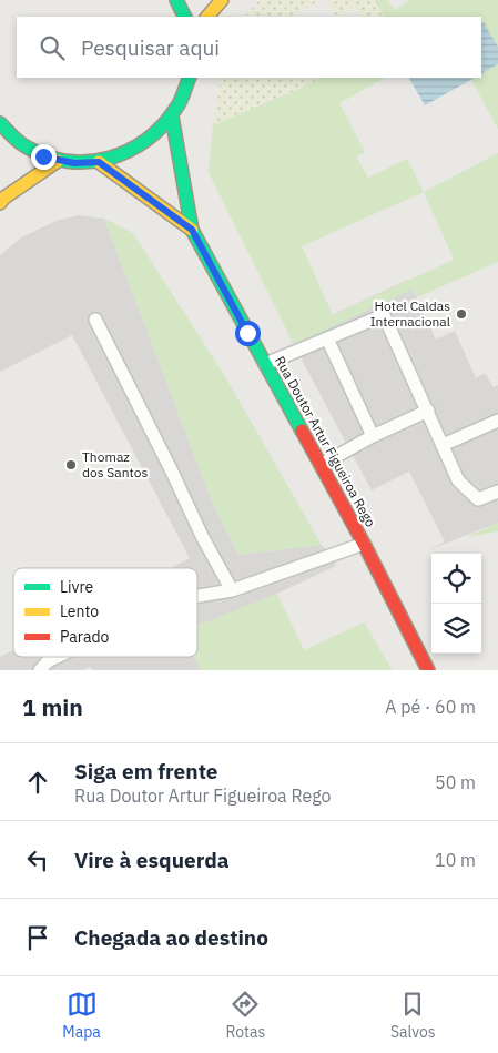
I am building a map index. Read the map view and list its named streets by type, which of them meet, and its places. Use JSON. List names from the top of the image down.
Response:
{
  "streets": {
    "main road": ["Rua Doutor Artur Figueiroa Rego"]
  },
  "places": ["Hotel Caldas Internacional", "Thomaz dos Santos"],
  "legend": ["Livre", "Lento", "Parado"],
  "page": {
    "search": "Pesquisar aqui",
    "heading": ["1 min", "A pé · 60 m"],
    "list": [
      ["Siga em frente", "Rua Doutor Artur Figueiroa Rego", "50 m"],
      ["Vire à esquerda", "10 m"],
      "Chegada ao destino"
    ],
    "nav": ["Mapa", "Rotas", "Salvos"]
  }
}
